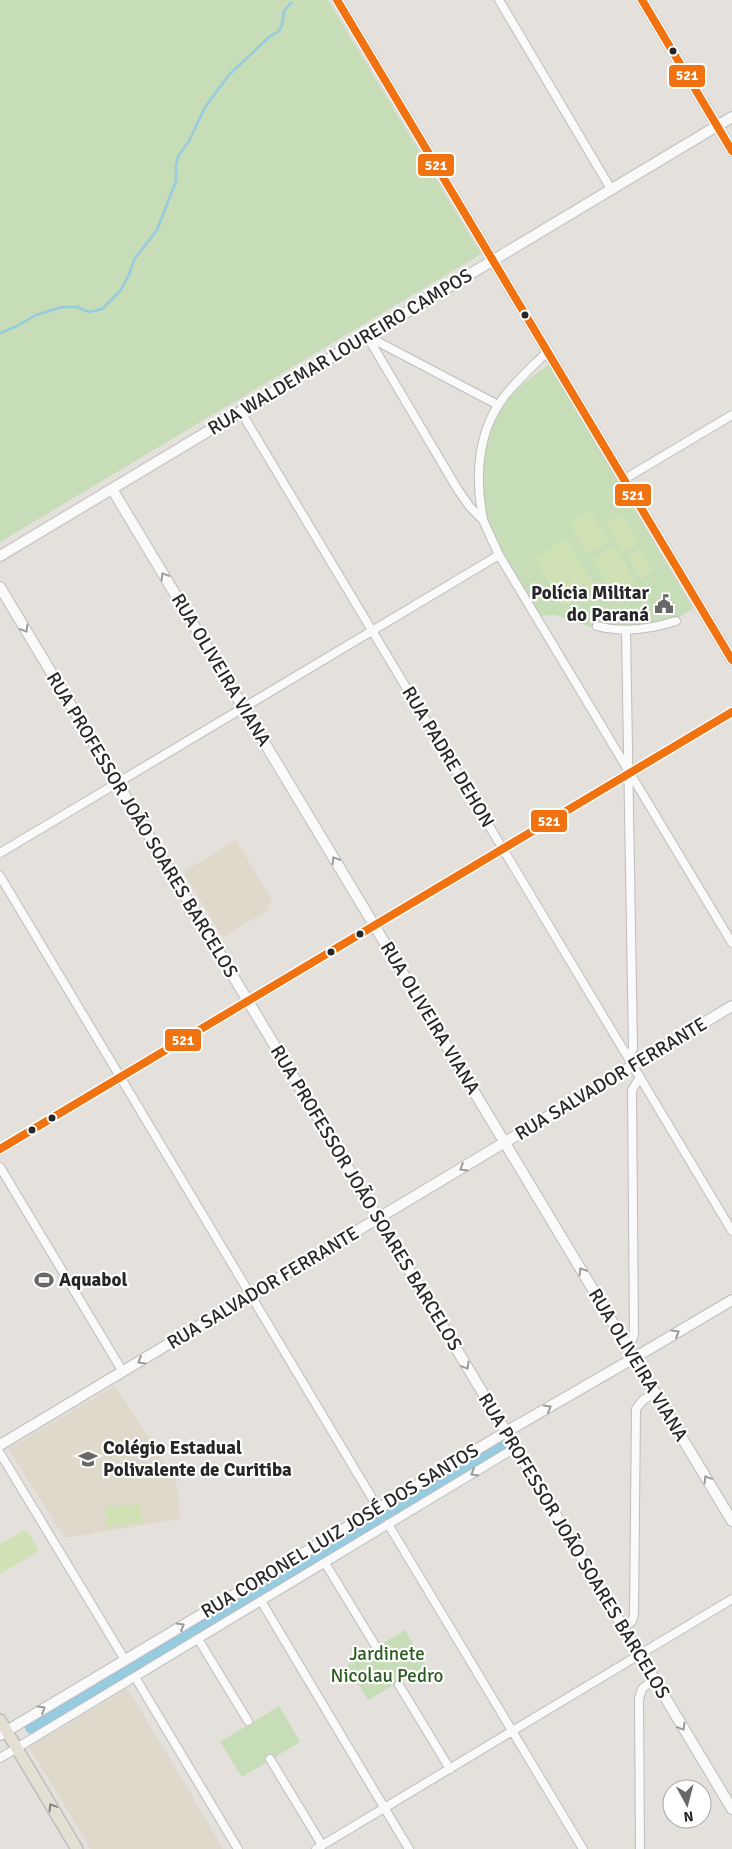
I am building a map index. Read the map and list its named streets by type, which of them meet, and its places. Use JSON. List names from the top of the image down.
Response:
{
  "streets": {
    "main road": [
      "RUA WALDEMAR LOUREIRO CAMPOS",
      "RUA OLIVEIRA VIANA",
      "RUA PROFESSOR JOÃO SOARES BARCELOS",
      "RUA SALVADOR FERRANTE",
      "RUA CORONEL LUIZ JOSÉ DOS SANTOS"
    ],
    "street": ["RUA PADRE DEHON"]
  },
  "crossings": [
    ["RUA WALDEMAR LOUREIRO CAMPOS", "RUA OLIVEIRA VIANA"],
    ["RUA WALDEMAR LOUREIRO CAMPOS", "RUA PADRE DEHON"],
    ["RUA OLIVEIRA VIANA", "RUA SALVADOR FERRANTE"],
    ["RUA OLIVEIRA VIANA", "RUA CORONEL LUIZ JOSÉ DOS SANTOS"],
    ["RUA PADRE DEHON", "RUA SALVADOR FERRANTE"],
    ["RUA PROFESSOR JOÃO SOARES BARCELOS", "RUA SALVADOR FERRANTE"],
    ["RUA PROFESSOR JOÃO SOARES BARCELOS", "RUA CORONEL LUIZ JOSÉ DOS SANTOS"]
  ],
  "one_way": ["RUA OLIVEIRA VIANA", "RUA PROFESSOR JOÃO SOARES BARCELOS"],
  "parks": ["Jardinete Nicolau Pedro"],
  "places": {
    "public building": ["Polícia Militar do Paraná"],
    "sports": ["Aquabol"],
    "school or university": ["Colégio Estadual Polivalente de Curitiba"]
  },
  "lines": ["transit line 521"],
  "north": "bottom"
}
